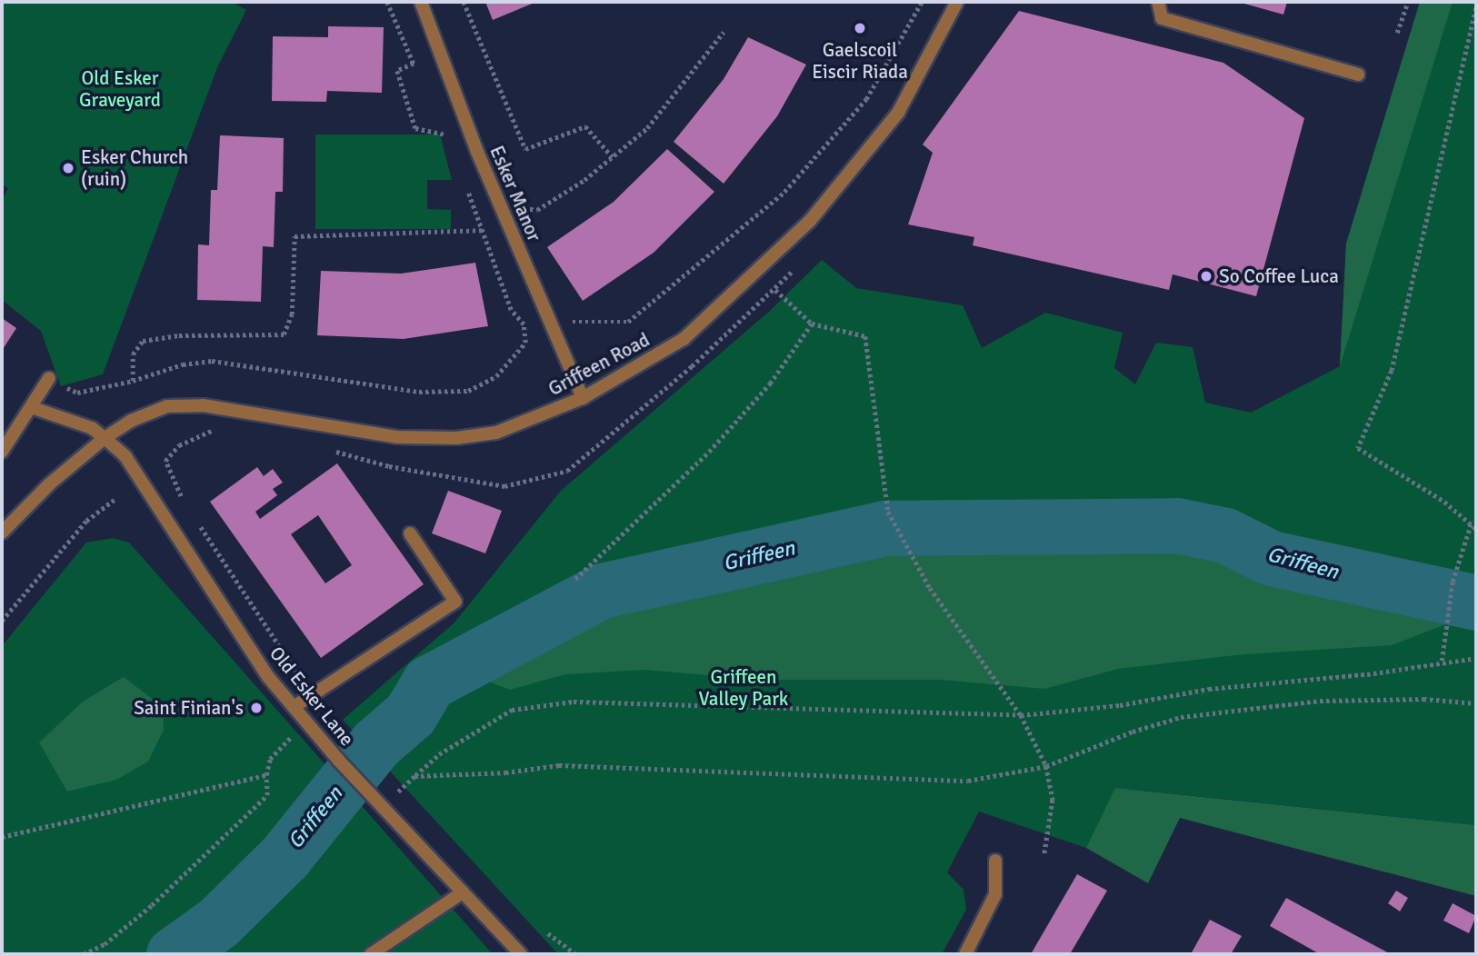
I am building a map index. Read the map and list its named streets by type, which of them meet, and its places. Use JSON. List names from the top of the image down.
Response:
{
  "streets": {
    "street": ["Esker Manor", "Griffeen Road", "Old Esker Lane"]
  },
  "crossings": [
    ["Esker Manor", "Griffeen Road"],
    ["Griffeen Road", "Old Esker Lane"]
  ],
  "water": ["Griffeen"],
  "parks": ["Old Esker Graveyard", "Griffeen Valley Park"],
  "places": [
    "Gaelscoil Eiscir Riada",
    "Esker Church (ruin)",
    "So Coffee Luca",
    "Saint Finian's"
  ]
}
